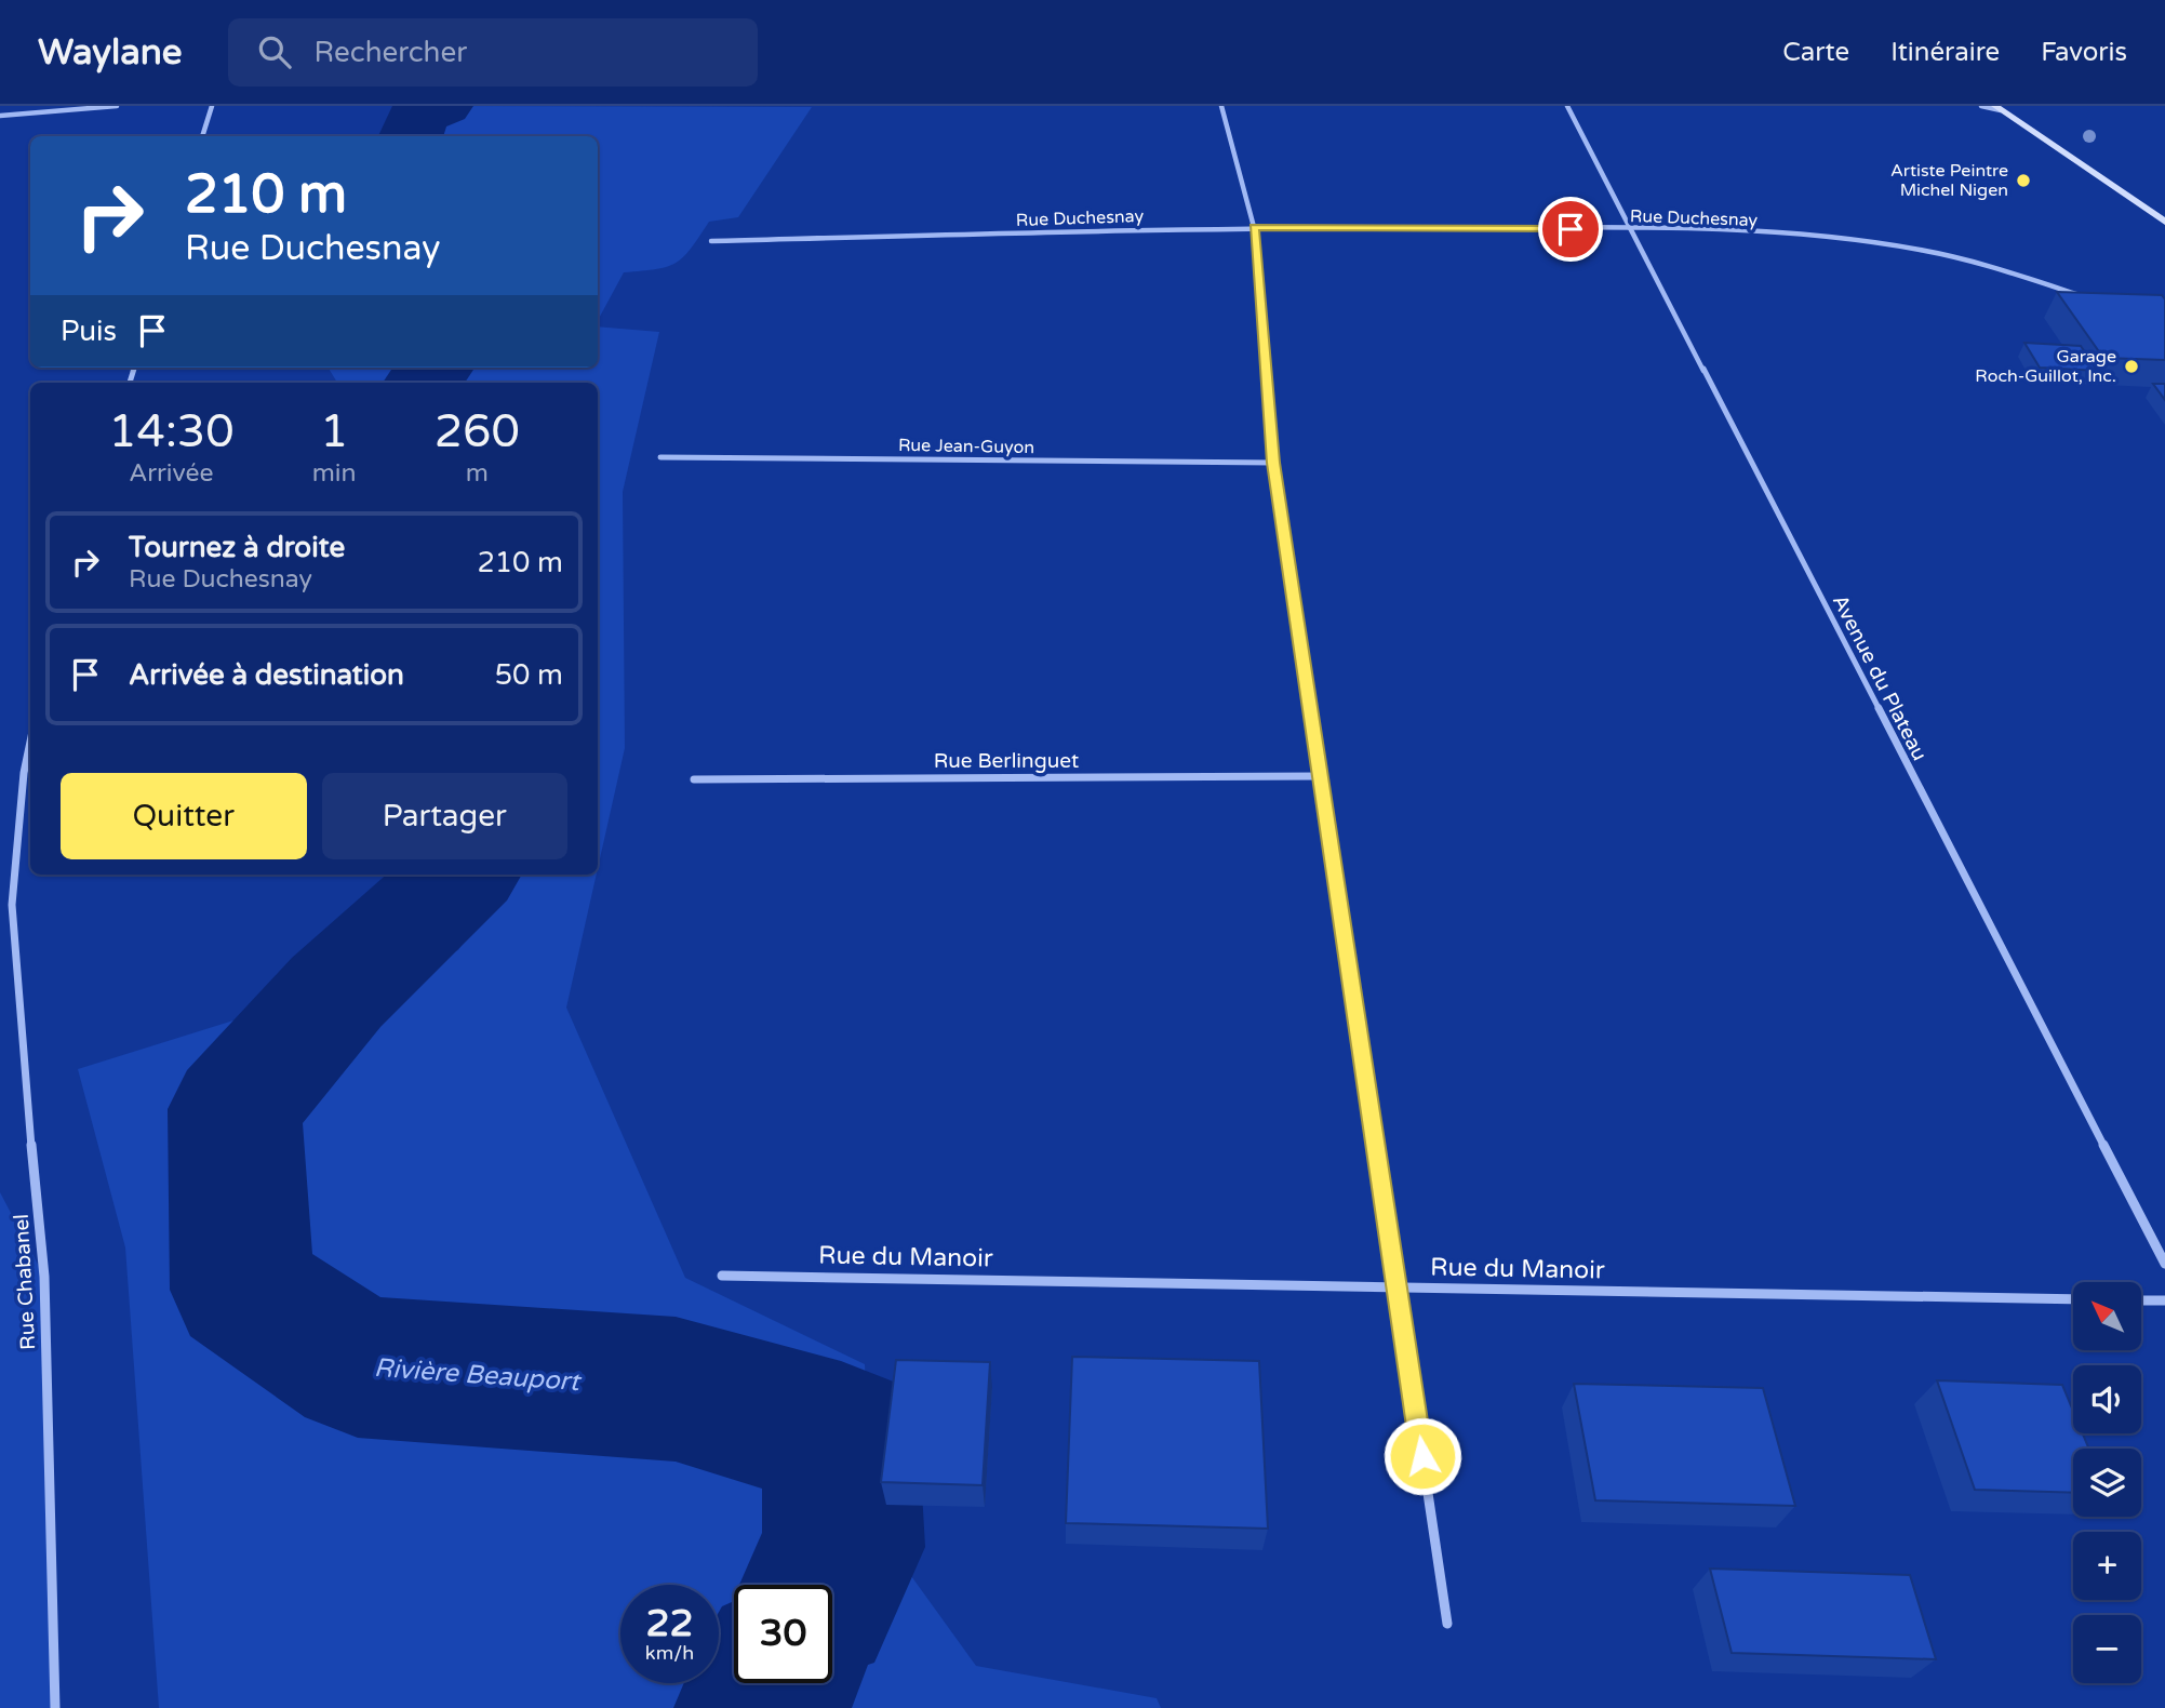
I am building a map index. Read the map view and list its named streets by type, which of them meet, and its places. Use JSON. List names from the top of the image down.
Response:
{
  "streets": {
    "street": [
      "Rue Duchesnay",
      "Rue Jean-Guyon",
      "Avenue du Plateau",
      "Rue Berlinguet",
      "Rue du Manoir",
      "Rue Chabanel"
    ]
  },
  "crossings": [
    ["Rue Duchesnay", "Avenue du Plateau"]
  ],
  "water": ["Rivière Beauport"],
  "places": ["Artiste Peintre Michel Nigen", "Garage Roch-Guillot, Inc."],
  "north": "top left",
  "page": {
    "header": "Waylane",
    "search": "Rechercher",
    "nav": ["Carte", "Itinéraire", "Favoris"],
    "turn": ["210 m", "Rue Duchesnay"],
    "then": "Puis",
    "eta": [
      "14:30",
      "Arrivée",
      "1",
      "min",
      "260",
      "m"
    ],
    "list": [
      {
        "name": "Tournez à droite",
        "note": "Rue Duchesnay",
        "value": "210 m"
      },
      {
        "name": "Arrivée à destination",
        "value": "50 m"
      }
    ],
    "buttons": ["Quitter", "Partager"],
    "map_buttons": ["+", "−"],
    "speed": "22 km/h",
    "limit": "30"
  }
}
